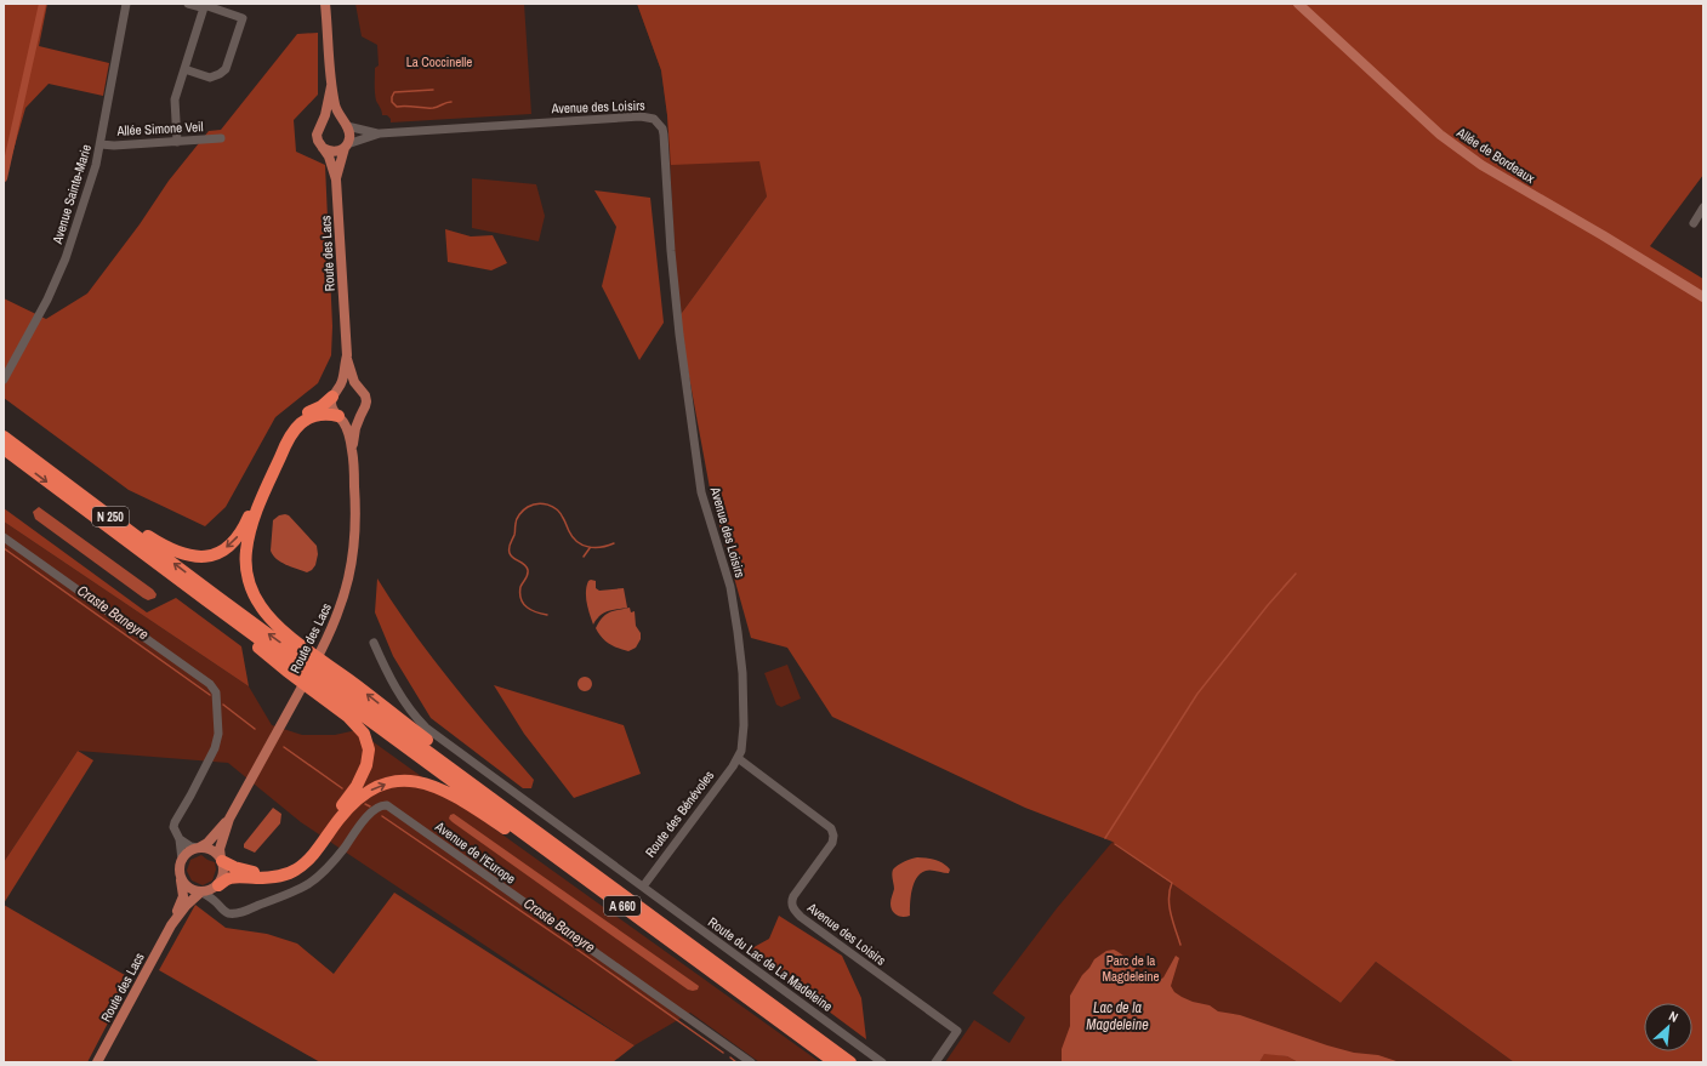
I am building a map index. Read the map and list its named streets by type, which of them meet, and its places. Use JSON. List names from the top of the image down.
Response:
{
  "streets": {
    "highway": ["N 250", "A 660"],
    "main road": ["Allée de Bordeaux", "Route des Lacs"],
    "street": [
      "Avenue des Loisirs",
      "Allée Simone Veil",
      "Avenue Sainte-Marie",
      "Route des Bénévoles",
      "Avenue de l'Europe",
      "Route du Lac de La Madeleine"
    ]
  },
  "crossings": [
    ["Avenue des Loisirs", "Route des Lacs"],
    ["Avenue des Loisirs", "Route des Bénévoles"],
    ["Allée Simone Veil", "Avenue Sainte-Marie"],
    ["Route des Lacs", "Avenue de l'Europe"],
    ["N 250", "A 660"],
    ["Route des Bénévoles", "Route du Lac de La Madeleine"]
  ],
  "water": ["Craste Baneyre", "Lac de la Magdeleine"],
  "parks": ["La Coccinelle", "Parc de la Magdeleine"],
  "north": "top right"
}
